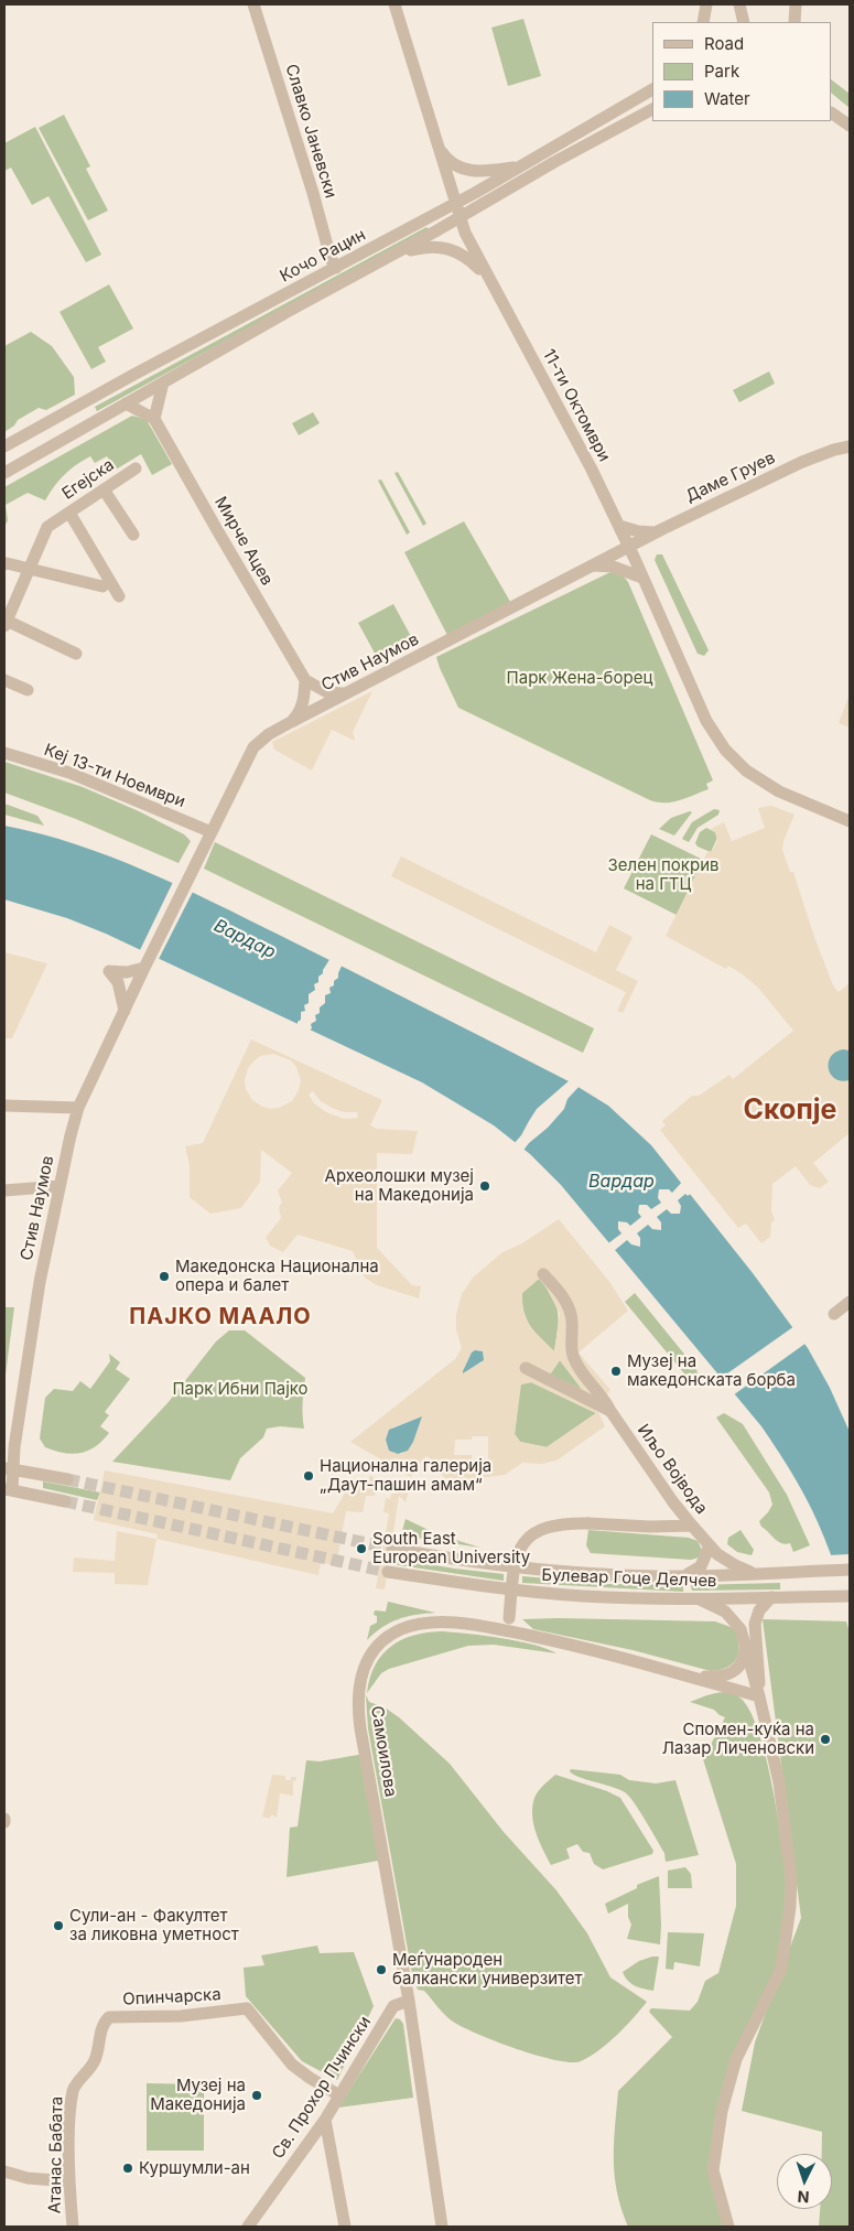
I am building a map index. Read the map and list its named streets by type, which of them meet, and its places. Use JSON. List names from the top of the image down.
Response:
{
  "streets": {
    "street": [
      "Славко Јаневски",
      "Кочо Рацин",
      "11-ти Октомври",
      "Даме Груев",
      "Егејска",
      "Мирче Ацев",
      "Стив Наумов",
      "Кеј 13-ти Ноември",
      "Иљо Војвода",
      "Булевар Гоце Делчев",
      "Самоилова",
      "Опинчарска",
      "Св. Прохор Пчински",
      "Атанас Бабата"
    ]
  },
  "crossings": [
    ["Славко Јаневски", "Кочо Рацин"],
    ["Кочо Рацин", "11-ти Октомври"],
    ["11-ти Октомври", "Даме Груев"],
    ["11-ти Октомври", "Стив Наумов"],
    ["Даме Груев", "Стив Наумов"],
    ["Стив Наумов", "Кеј 13-ти Ноември"],
    ["Иљо Војвода", "Булевар Гоце Делчев"],
    ["Самоилова", "Св. Прохор Пчински"],
    ["Опинчарска", "Св. Прохор Пчински"],
    ["Опинчарска", "Атанас Бабата"]
  ],
  "districts": ["Скопје", "ПАЈКО МААЛО"],
  "water": ["Вардар"],
  "parks": ["Парк Жена-борец", "Зелен покрив на ГТЦ", "Парк Ибни Пајко"],
  "places": [
    "Археолошки музеј на Македонија",
    "Македонска Национална опера и балет",
    "Музеј на македонската борба",
    "Национална галерија „Даут-пашин амам“",
    "South East European University",
    "Спомен-куќа на Лазар Личеновски",
    "Сули-ан - Факултет за ликовна уметност",
    "Меѓународен балкански универзитет",
    "Музеј на Македонија",
    "Куршумли-ан"
  ],
  "legend": ["Road", "Park", "Water"],
  "north": "bottom"
}
